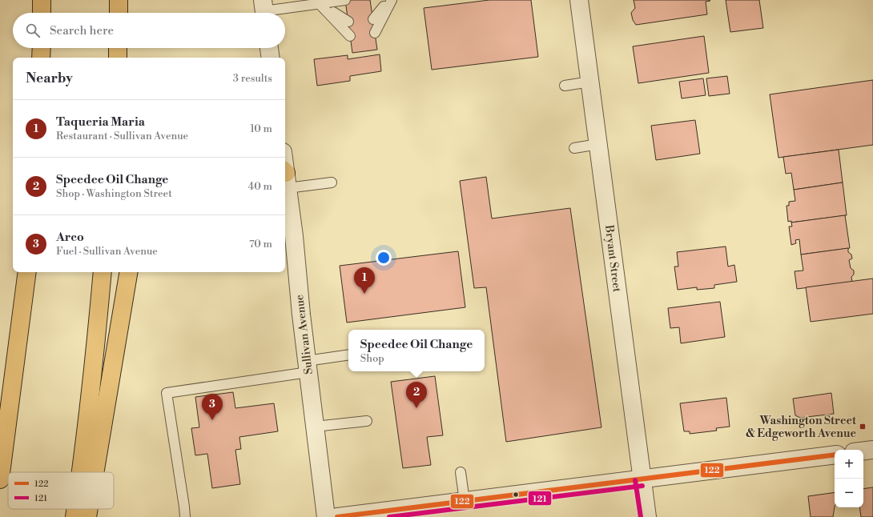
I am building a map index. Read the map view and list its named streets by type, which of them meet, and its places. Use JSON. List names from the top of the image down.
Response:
{
  "streets": {
    "street": ["Bryant Street", "Sullivan Avenue"]
  },
  "places": {
    "transit": ["Washington Street & Edgeworth Avenue"]
  },
  "lines": ["transit line 122", "transit line 121"],
  "legend": ["122", "121"],
  "page": {
    "search": "Search here",
    "heading": ["Nearby", "3 results"],
    "list": [
      {
        "mark": "1",
        "name": "Taqueria Maria",
        "note": "Restaurant · Sullivan Avenue",
        "value": "10 m"
      },
      {
        "mark": "2",
        "name": "Speedee Oil Change",
        "note": "Shop · Washington Street",
        "value": "40 m"
      },
      {
        "mark": "3",
        "name": "Arco",
        "note": "Fuel · Sullivan Avenue",
        "value": "70 m"
      }
    ],
    "pins": ["1", "2", "3"],
    "popup": ["Speedee Oil Change", "Shop"],
    "map_buttons": ["+", "−"]
  }
}
